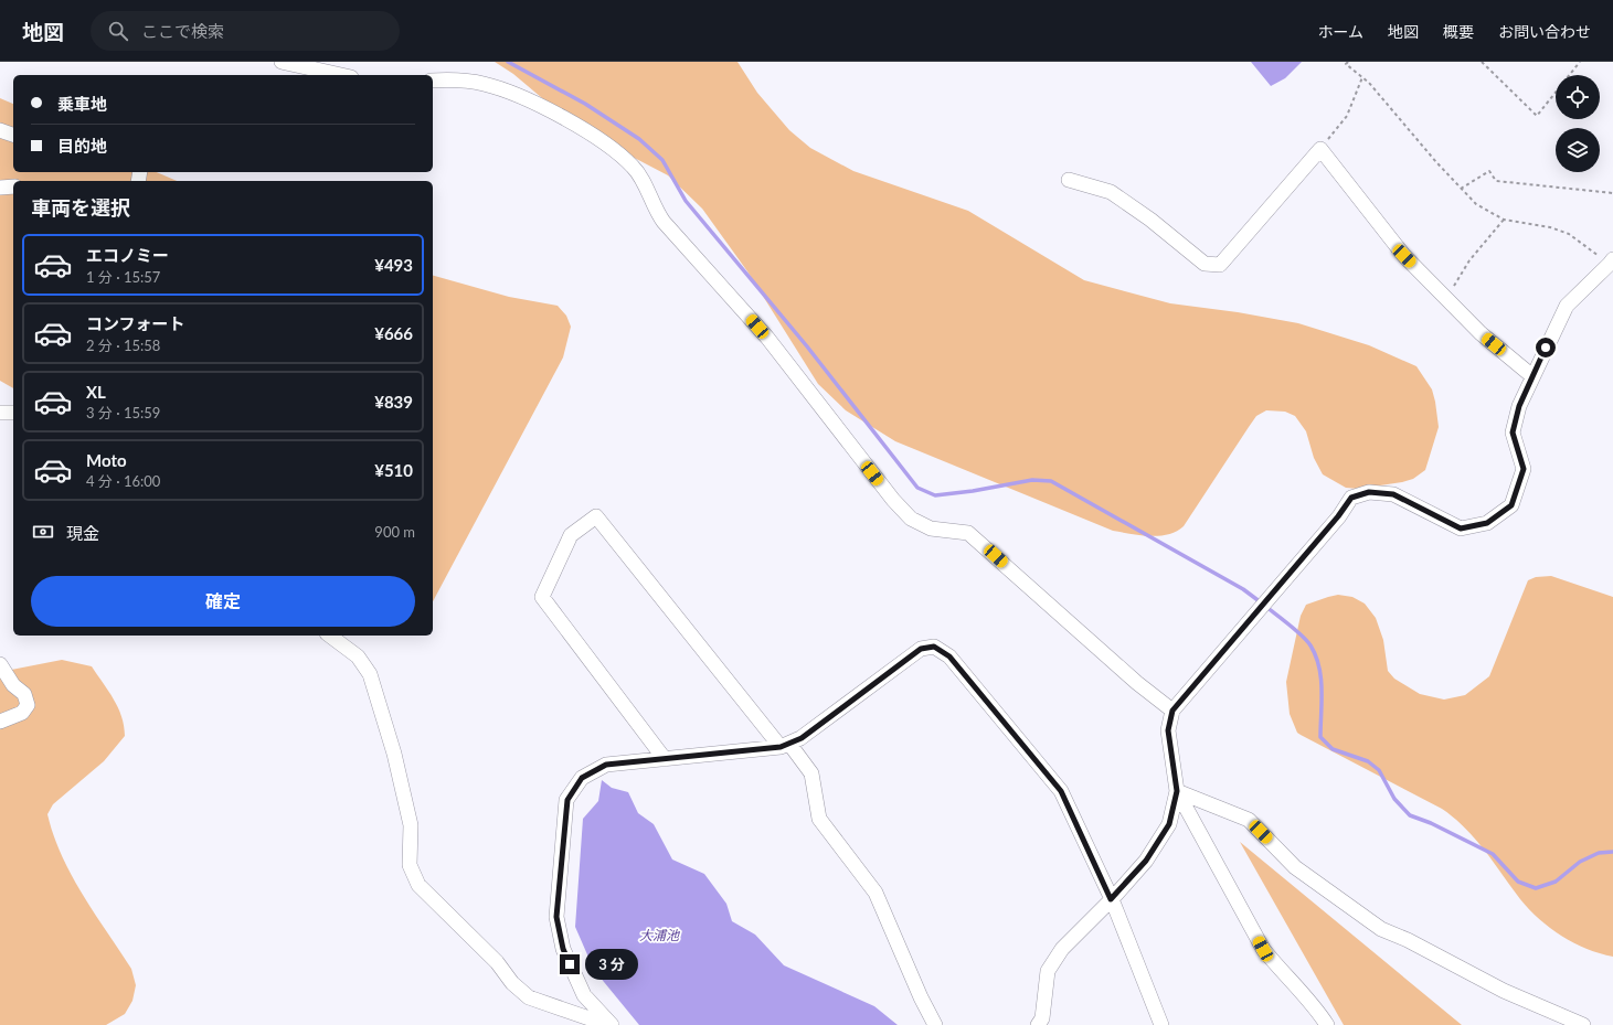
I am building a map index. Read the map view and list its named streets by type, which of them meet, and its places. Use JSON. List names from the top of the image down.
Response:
{
  "water": ["大浦池"],
  "page": {
    "header": "地図",
    "search": "ここで検索",
    "nav": [
      "ホーム",
      "地図",
      "概要",
      "お問い合わせ"
    ],
    "banner": ["乗車地", "目的地"],
    "heading": "車両を選択",
    "list": [
      {
        "name": "エコノミー",
        "note": "1 分 · 15:57",
        "value": "¥493"
      },
      {
        "name": "コンフォート",
        "note": "2 分 · 15:58",
        "value": "¥666"
      },
      {
        "name": "XL",
        "note": "3 分 · 15:59",
        "value": "¥839"
      },
      {
        "name": "Moto",
        "note": "4 分 · 16:00",
        "value": "¥510"
      }
    ],
    "pay": ["現金", "900 m"],
    "buttons": "確定",
    "bubble": "3 分"
  }
}
